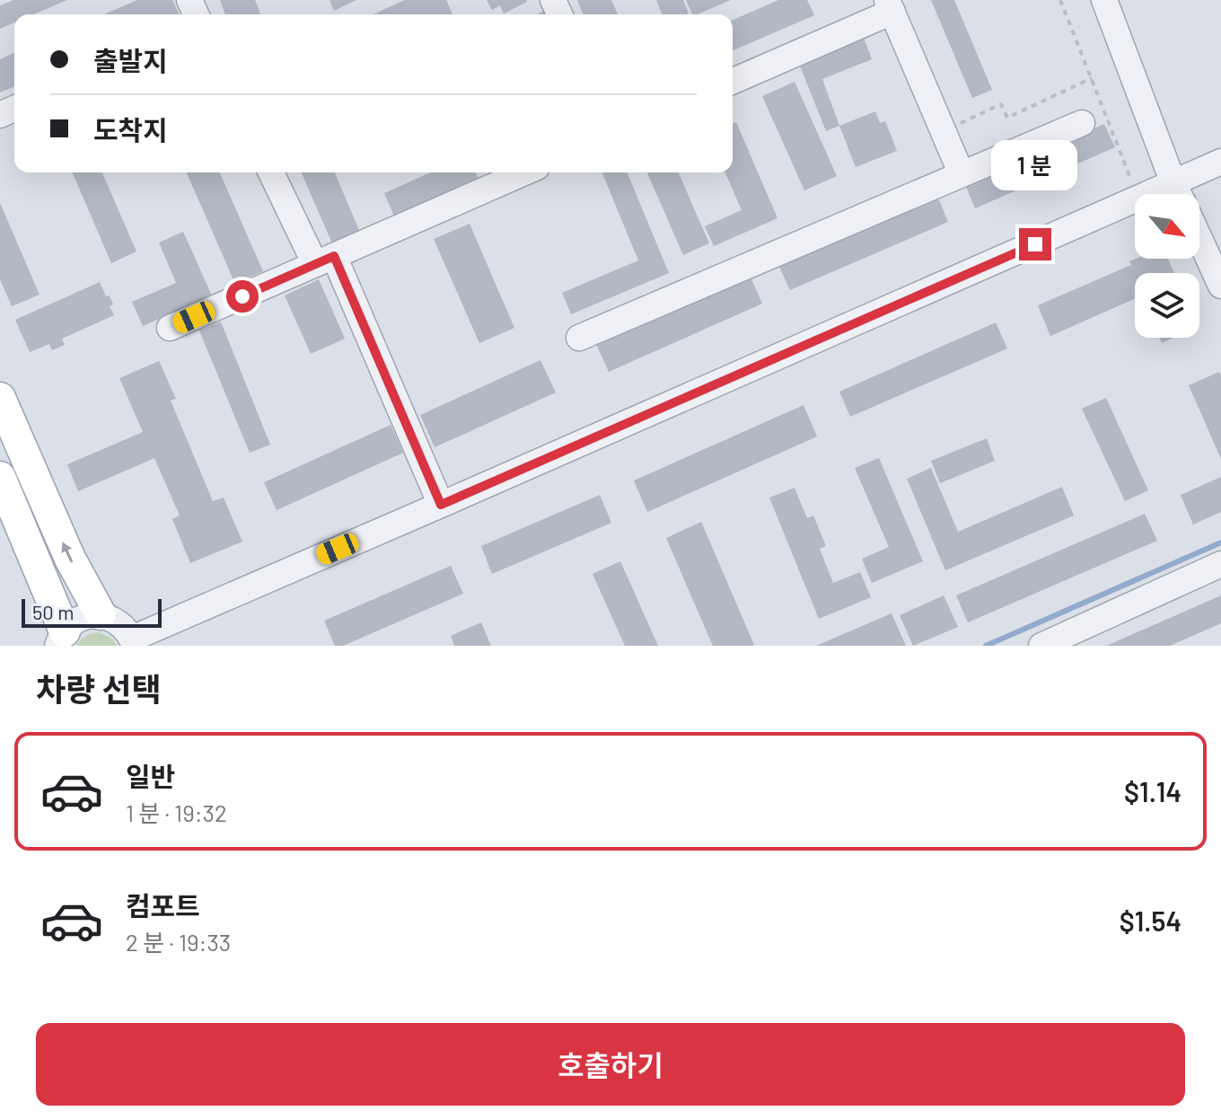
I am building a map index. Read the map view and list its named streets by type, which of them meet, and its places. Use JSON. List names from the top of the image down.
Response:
{
  "scale_bar": "50 m",
  "north": "bottom right",
  "page": {
    "banner": ["출발지", "도착지"],
    "bubble": "1 분",
    "scale": "50 m",
    "heading": "차량 선택",
    "list": [
      {
        "name": "일반",
        "note": "1 분 · 19:32",
        "value": "$1.14"
      },
      {
        "name": "컴포트",
        "note": "2 분 · 19:33",
        "value": "$1.54"
      }
    ],
    "buttons": "호출하기"
  }
}
